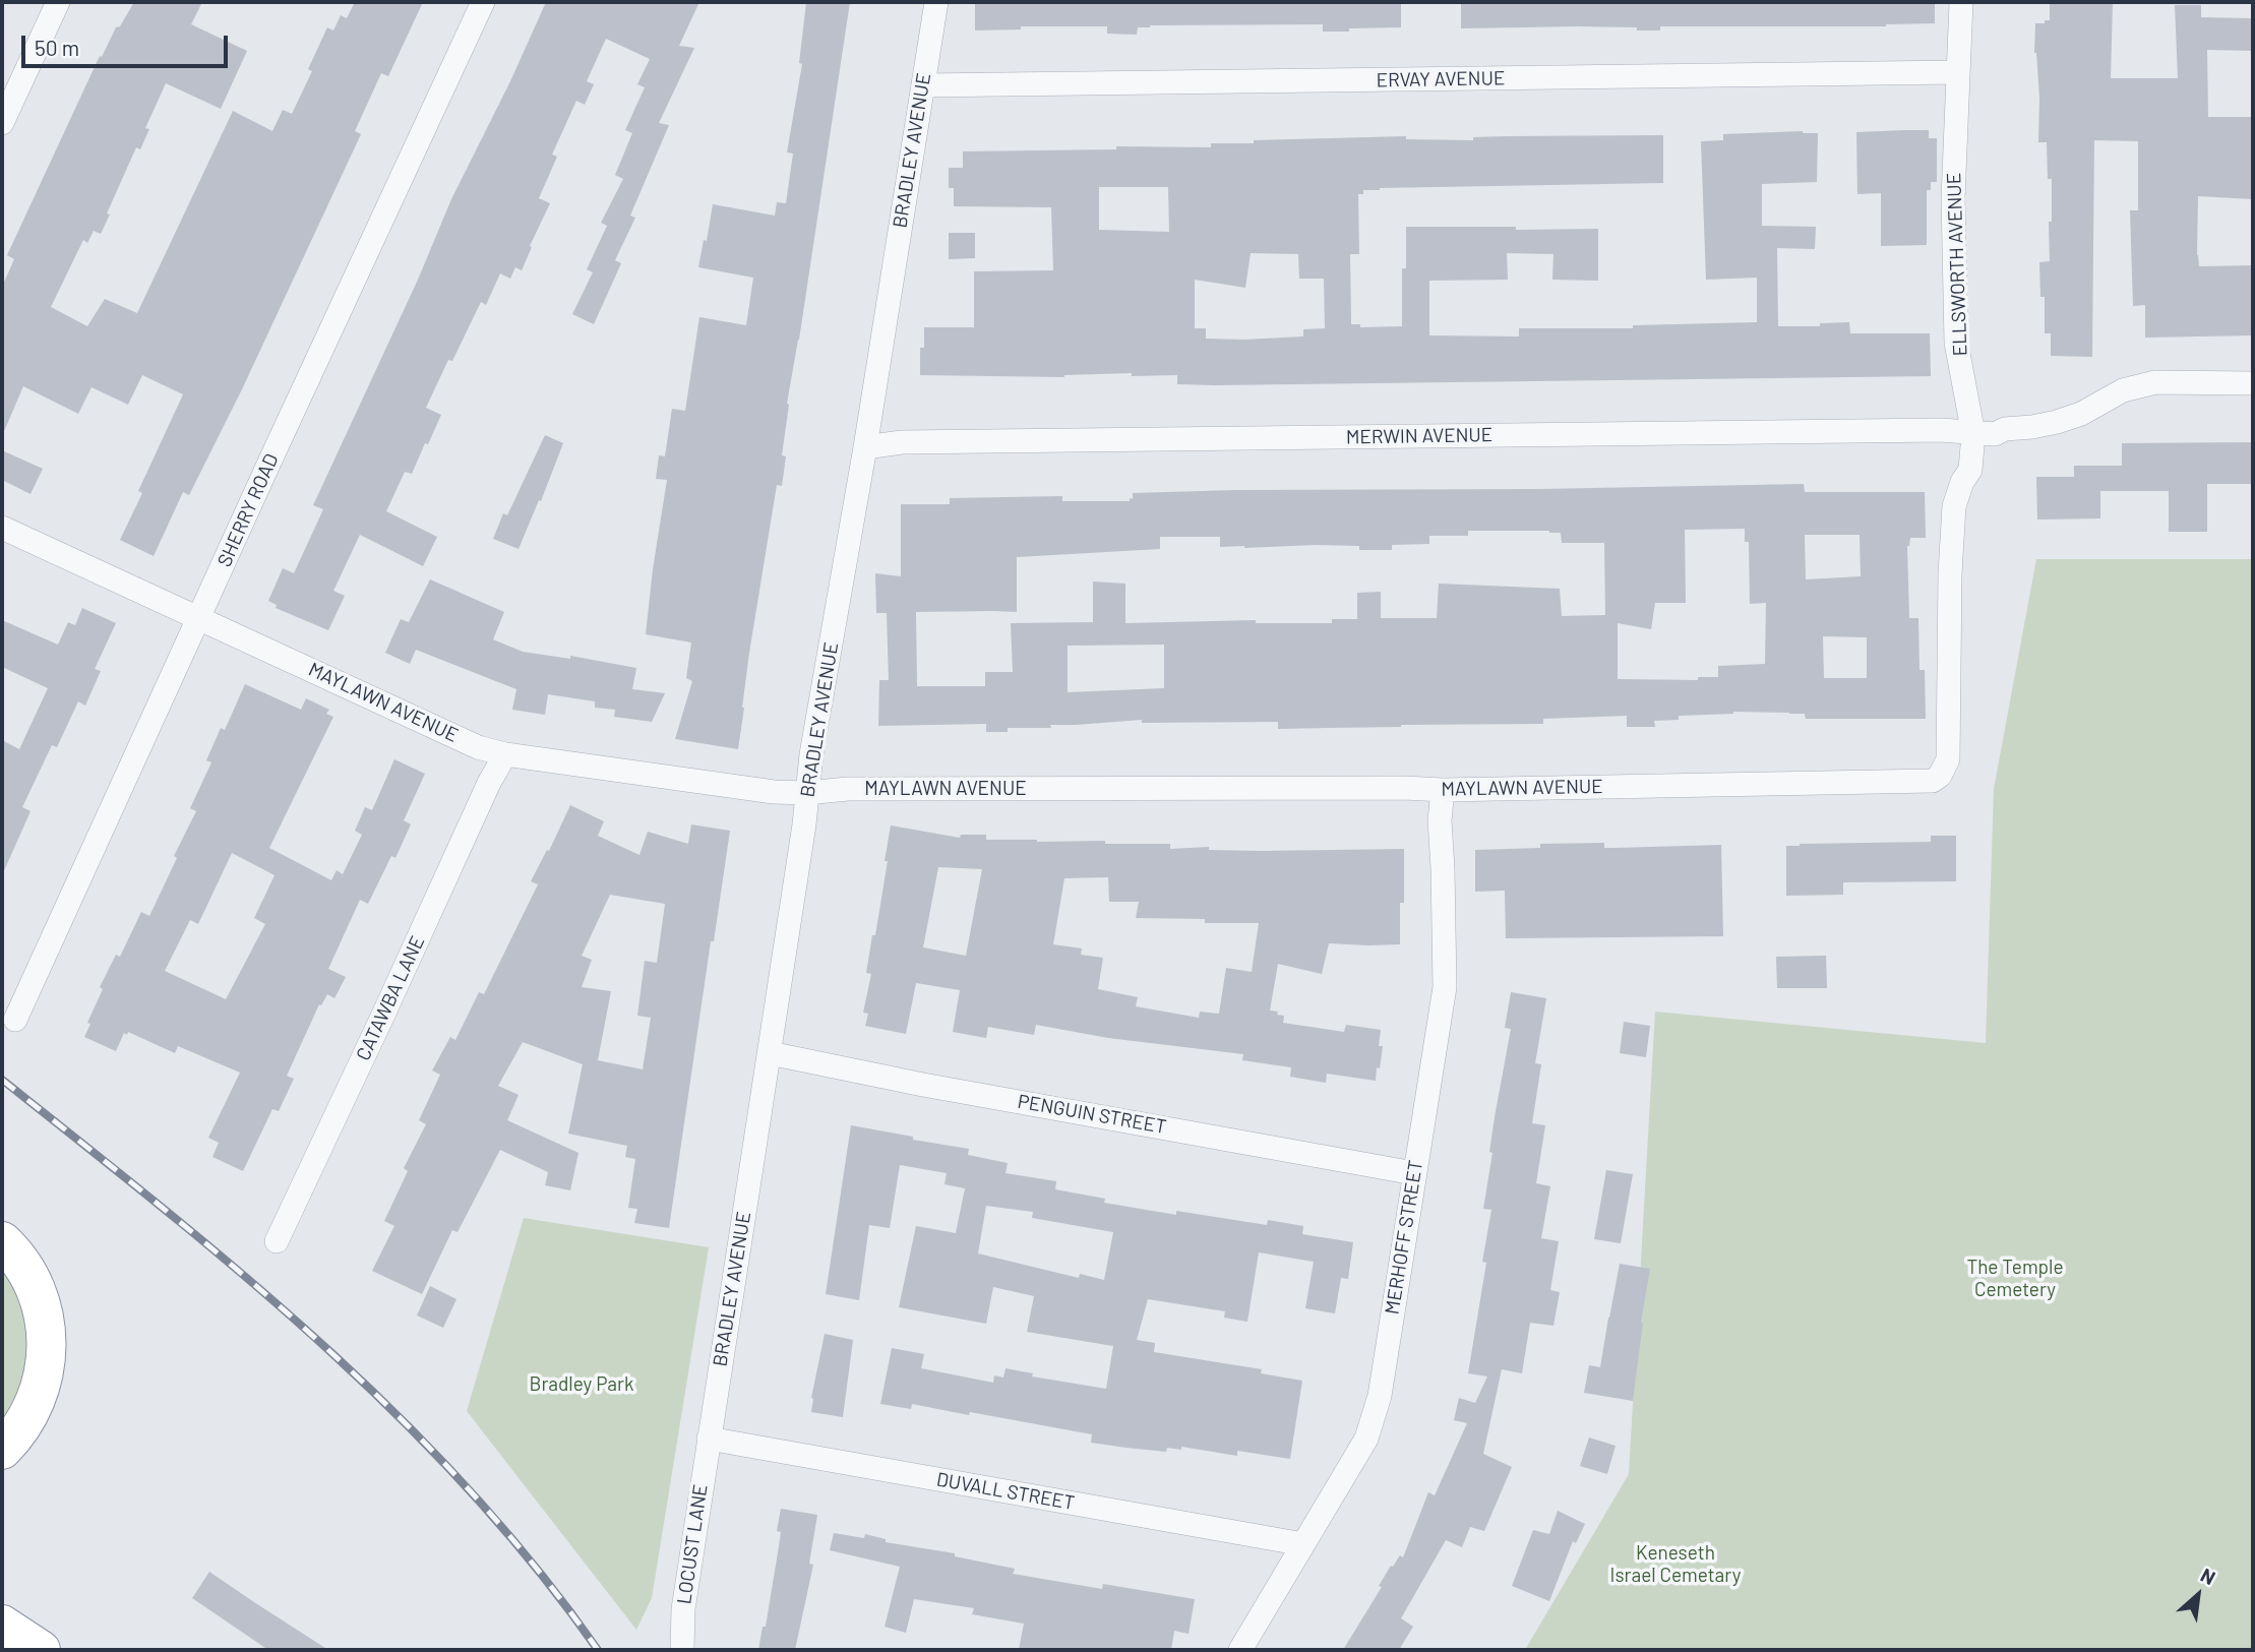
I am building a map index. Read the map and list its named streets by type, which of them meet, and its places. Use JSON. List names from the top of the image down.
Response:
{
  "streets": {
    "street": [
      "ERVAY AVENUE",
      "BRADLEY AVENUE",
      "ELLSWORTH AVENUE",
      "MERWIN AVENUE",
      "SHERRY ROAD",
      "MAYLAWN AVENUE",
      "CATAWBA LANE",
      "PENGUIN STREET",
      "MERHOFF STREET",
      "DUVALL STREET",
      "LOCUST LANE"
    ]
  },
  "crossings": [
    ["ERVAY AVENUE", "BRADLEY AVENUE"],
    ["ERVAY AVENUE", "ELLSWORTH AVENUE"],
    ["BRADLEY AVENUE", "MERWIN AVENUE"],
    ["BRADLEY AVENUE", "MAYLAWN AVENUE"],
    ["BRADLEY AVENUE", "PENGUIN STREET"],
    ["BRADLEY AVENUE", "DUVALL STREET"],
    ["BRADLEY AVENUE", "LOCUST LANE"],
    ["ELLSWORTH AVENUE", "MERWIN AVENUE"],
    ["ELLSWORTH AVENUE", "MAYLAWN AVENUE"],
    ["SHERRY ROAD", "MAYLAWN AVENUE"],
    ["MAYLAWN AVENUE", "CATAWBA LANE"],
    ["MAYLAWN AVENUE", "MERHOFF STREET"],
    ["PENGUIN STREET", "MERHOFF STREET"],
    ["MERHOFF STREET", "DUVALL STREET"],
    ["DUVALL STREET", "LOCUST LANE"]
  ],
  "parks": ["The Temple Cemetery", "Bradley Park", "Keneseth Israel Cemetary"],
  "scale_bar": "50 m",
  "north": "top right"
}
